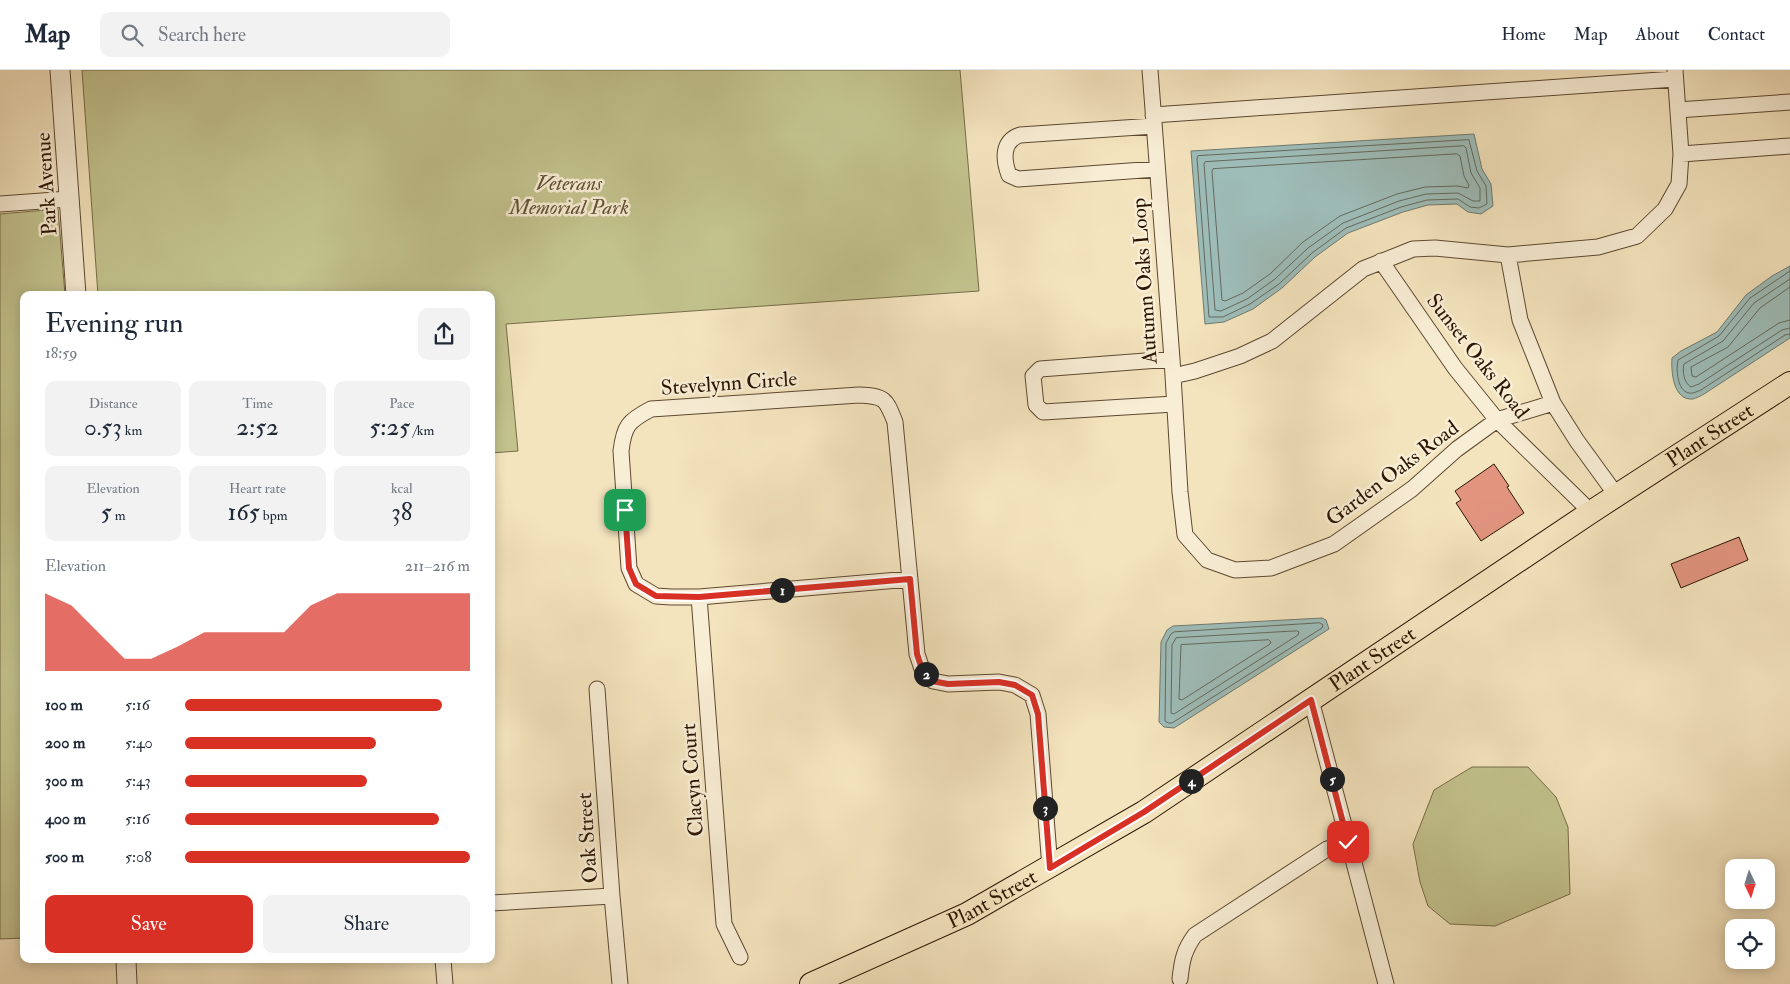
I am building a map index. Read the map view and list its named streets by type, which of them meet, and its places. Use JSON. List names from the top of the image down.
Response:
{
  "streets": {
    "main road": ["Plant Street"],
    "street": [
      "Park Avenue",
      "Autumn Oaks Loop",
      "Sunset Oaks Road",
      "Stevelynn Circle",
      "Garden Oaks Road",
      "Clacyn Court",
      "Oak Street"
    ]
  },
  "crossings": [
    ["Autumn Oaks Loop", "Sunset Oaks Road"],
    ["Autumn Oaks Loop", "Garden Oaks Road"],
    ["Sunset Oaks Road", "Plant Street"],
    ["Sunset Oaks Road", "Garden Oaks Road"],
    ["Stevelynn Circle", "Clacyn Court"]
  ],
  "parks": ["Veterans Memorial Park"],
  "north": "bottom",
  "page": {
    "header": "Map",
    "search": "Search here",
    "nav": [
      "Home",
      "Map",
      "About",
      "Contact"
    ],
    "heading": ["Evening run", "18:59"],
    "stats": [
      ["Distance", "0.53 km"],
      ["Time", "2:52"],
      ["Pace", "5:25 /km"],
      ["Elevation", "5 m"],
      ["Heart rate", "165 bpm"],
      ["kcal", "38"]
    ],
    "chart": ["Elevation", "211–216 m"],
    "pins": [
      "1",
      "2",
      "5",
      "4",
      "3"
    ],
    "list": [
      {
        "name": "100 m",
        "note": "5:16"
      },
      {
        "name": "200 m",
        "note": "5:40"
      },
      {
        "name": "300 m",
        "note": "5:43"
      },
      {
        "name": "400 m",
        "note": "5:16"
      },
      {
        "name": "500 m",
        "note": "5:08"
      }
    ],
    "buttons": ["Save", "Share"]
  }
}
